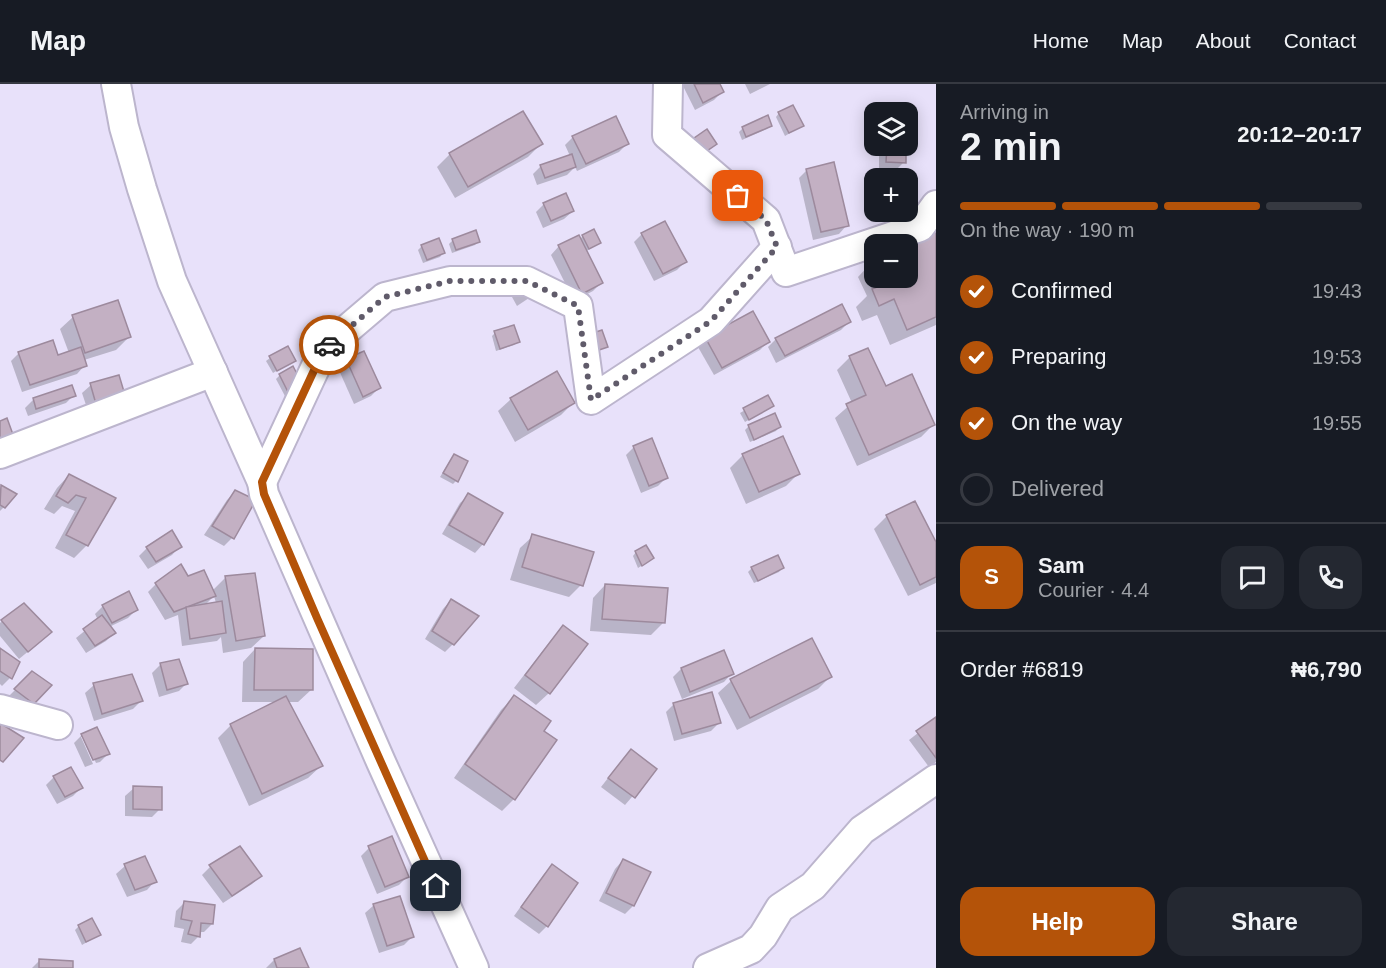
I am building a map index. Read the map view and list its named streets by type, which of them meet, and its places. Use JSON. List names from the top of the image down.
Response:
{
  "page": {
    "header": "Map",
    "nav": [
      "Home",
      "Map",
      "About",
      "Contact"
    ],
    "heading": ["2 min", "Arriving in", "20:12–20:17"],
    "panel": [
      "Sam",
      "Courier · 4.4",
      "Order #6819",
      "₦6,790"
    ],
    "map_buttons": ["+", "−"],
    "bar": "On the way · 190 m",
    "list": [
      ["Confirmed", "19:43"],
      ["Preparing", "19:53"],
      ["On the way", "19:55"],
      "Delivered"
    ],
    "round": "S",
    "buttons": ["Help", "Share"]
  }
}
